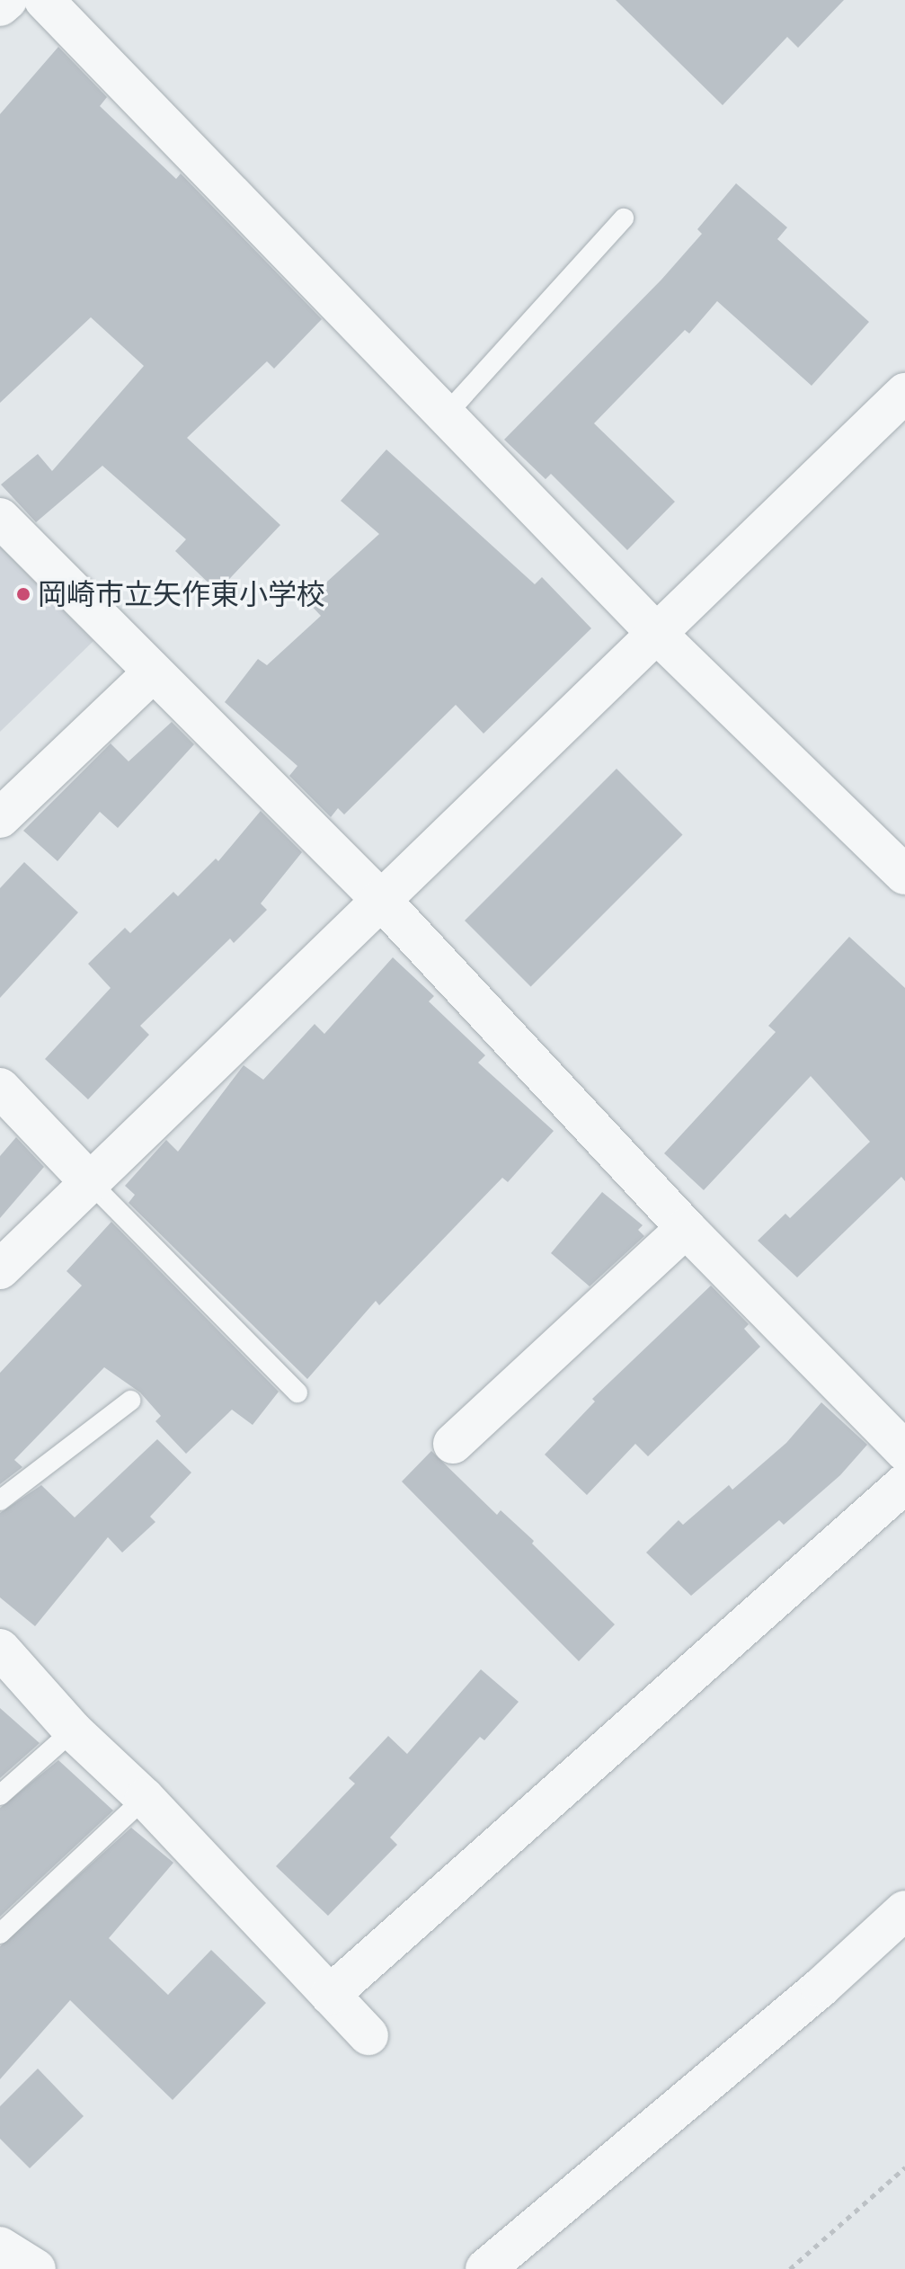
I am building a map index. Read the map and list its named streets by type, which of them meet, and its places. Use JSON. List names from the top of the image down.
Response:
{
  "places": ["岡崎市立矢作東小学校"]
}
